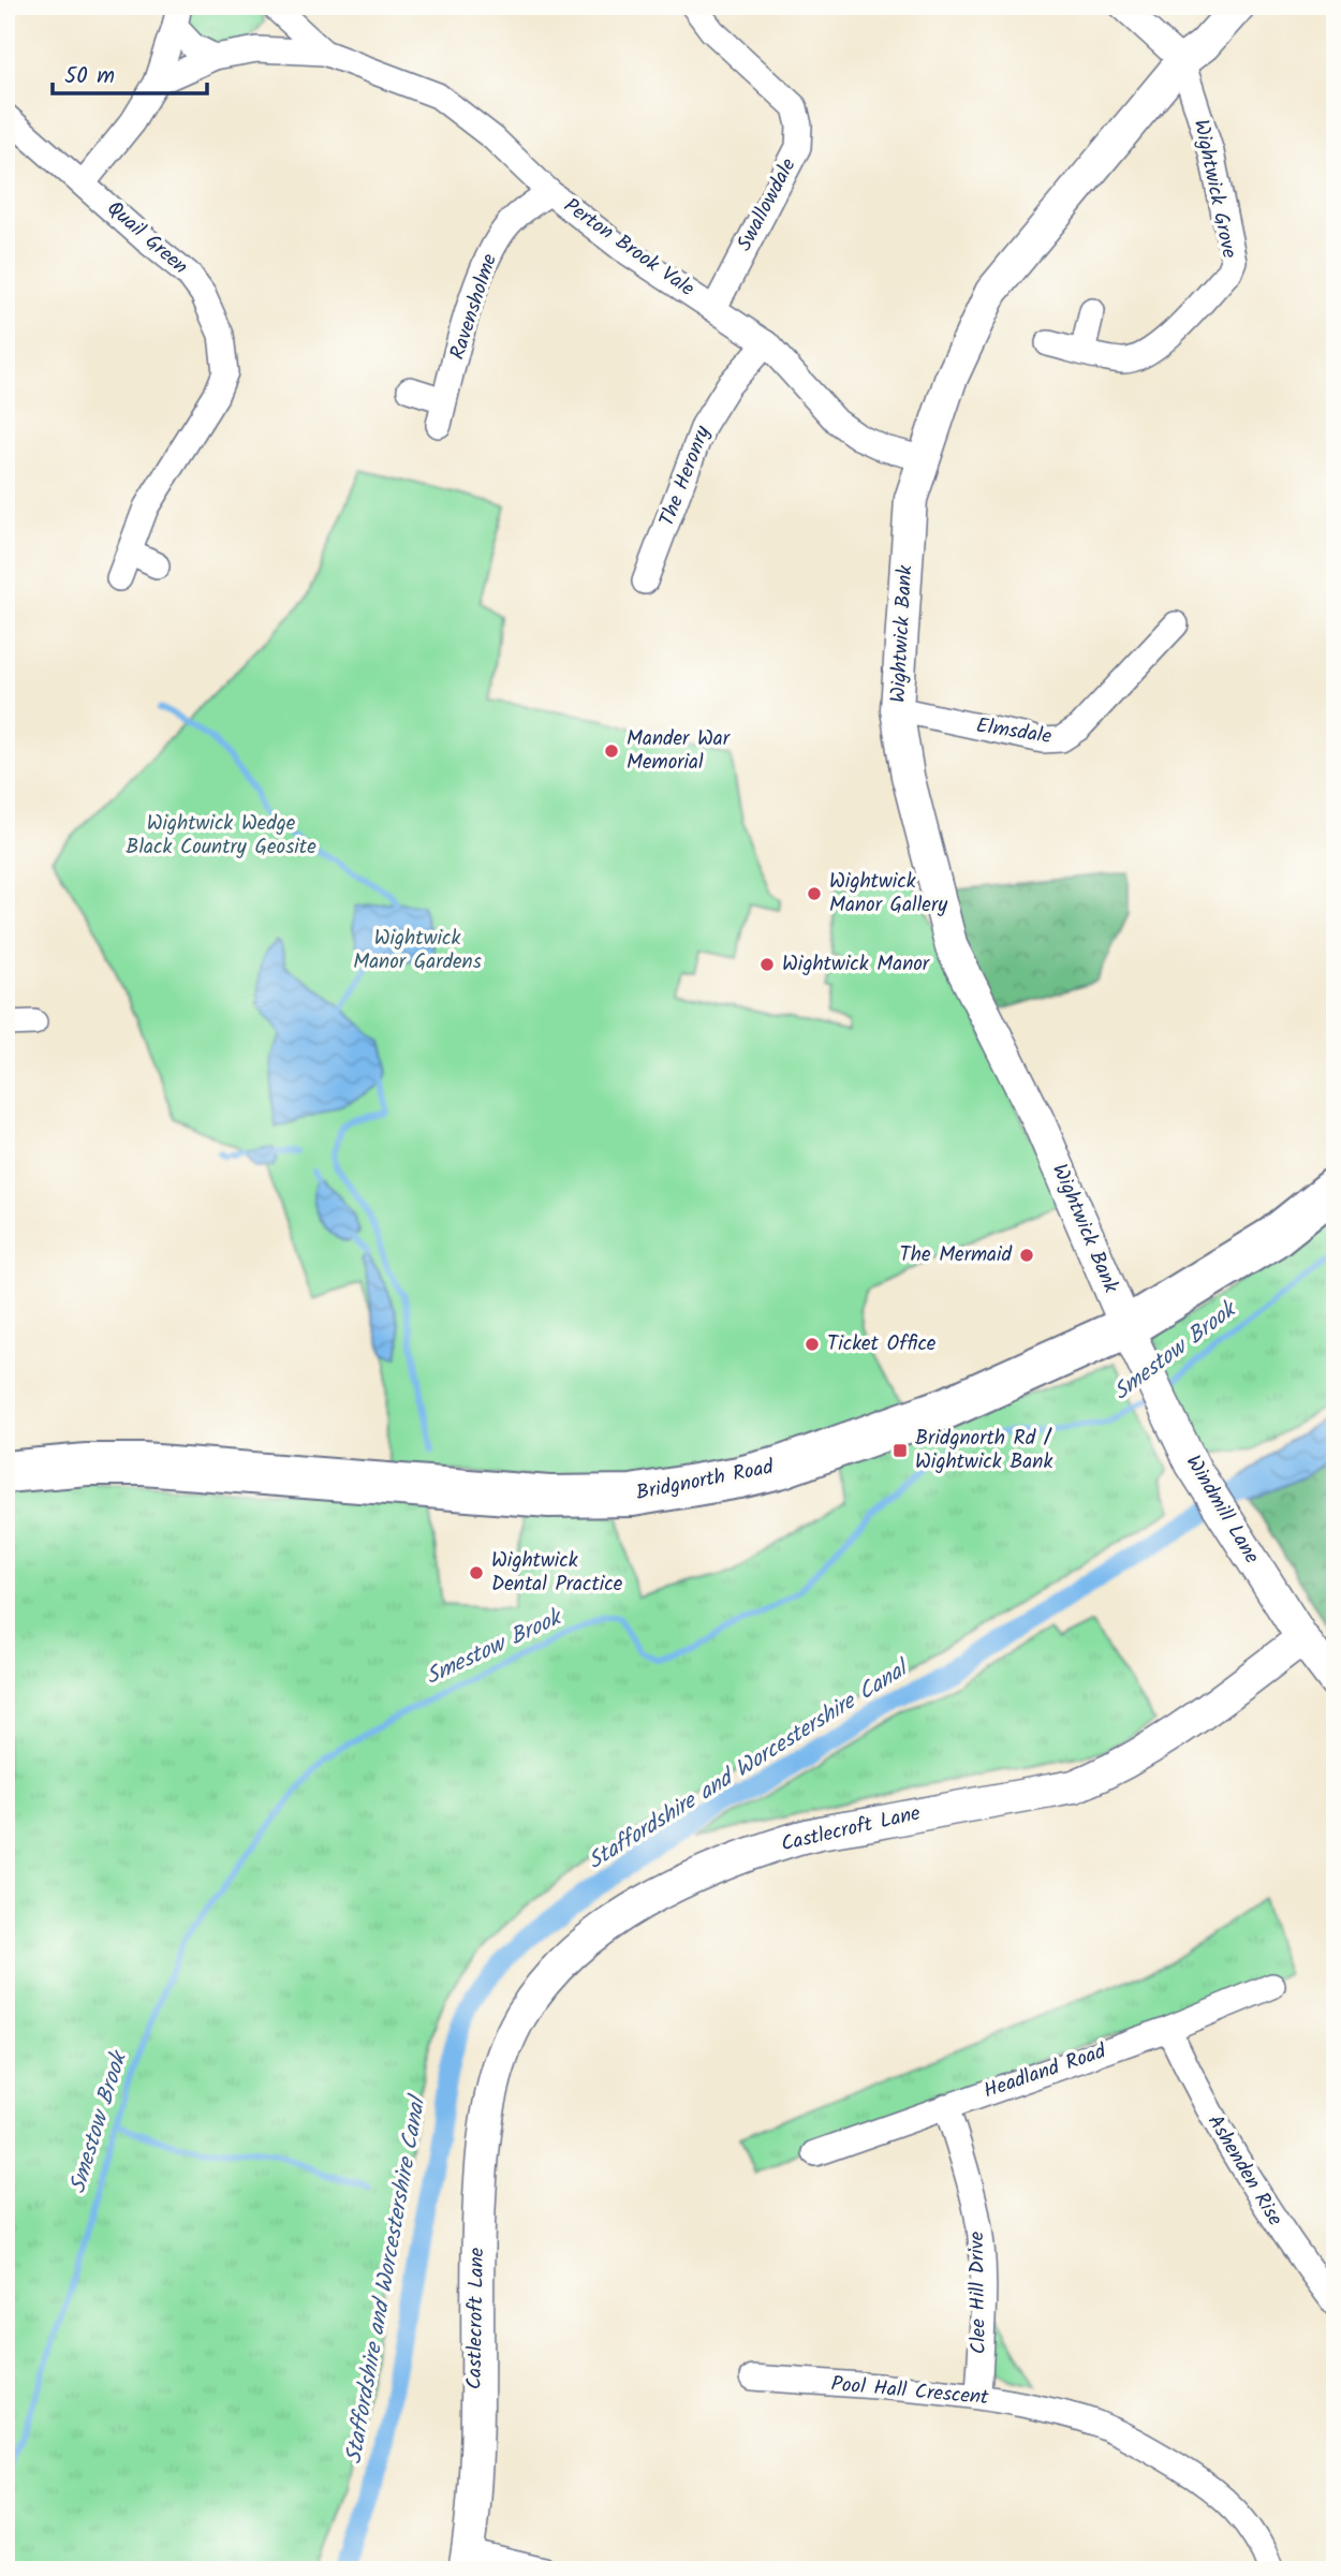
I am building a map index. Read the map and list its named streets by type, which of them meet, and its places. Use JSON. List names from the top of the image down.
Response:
{
  "streets": {
    "highway": ["Bridgnorth Road"],
    "street": [
      "Wightwick Grove",
      "Swallowdale",
      "Quail Green",
      "Perton Brook Vale",
      "Ravensholme",
      "The Heronry",
      "Wightwick Bank",
      "Elmsdale",
      "Windmill Lane",
      "Castlecroft Lane",
      "Headland Road",
      "Ashenden Rise",
      "Clee Hill Drive",
      "Pool Hall Crescent"
    ]
  },
  "crossings": [
    ["Wightwick Grove", "Wightwick Bank"],
    ["Swallowdale", "Perton Brook Vale"],
    ["Perton Brook Vale", "Ravensholme"],
    ["Perton Brook Vale", "The Heronry"],
    ["Perton Brook Vale", "Wightwick Bank"],
    ["Wightwick Bank", "Elmsdale"],
    ["Wightwick Bank", "Bridgnorth Road"],
    ["Wightwick Bank", "Windmill Lane"],
    ["Bridgnorth Road", "Windmill Lane"],
    ["Windmill Lane", "Castlecroft Lane"],
    ["Headland Road", "Ashenden Rise"],
    ["Headland Road", "Clee Hill Drive"],
    ["Clee Hill Drive", "Pool Hall Crescent"]
  ],
  "water": ["Smestow Brook", "Staffordshire and Worcestershire Canal"],
  "parks": ["Wightwick Wedge Black Country Geosite", "Wightwick Manor Gardens"],
  "places": {
    "other": [
      "Mander War Memorial",
      "Wightwick Manor Gallery",
      "Wightwick Manor",
      "The Mermaid",
      "Ticket Office",
      "Wightwick Dental Practice"
    ],
    "transit": ["Bridgnorth Rd / Wightwick Bank"]
  },
  "scale_bar": "50 m"
}
